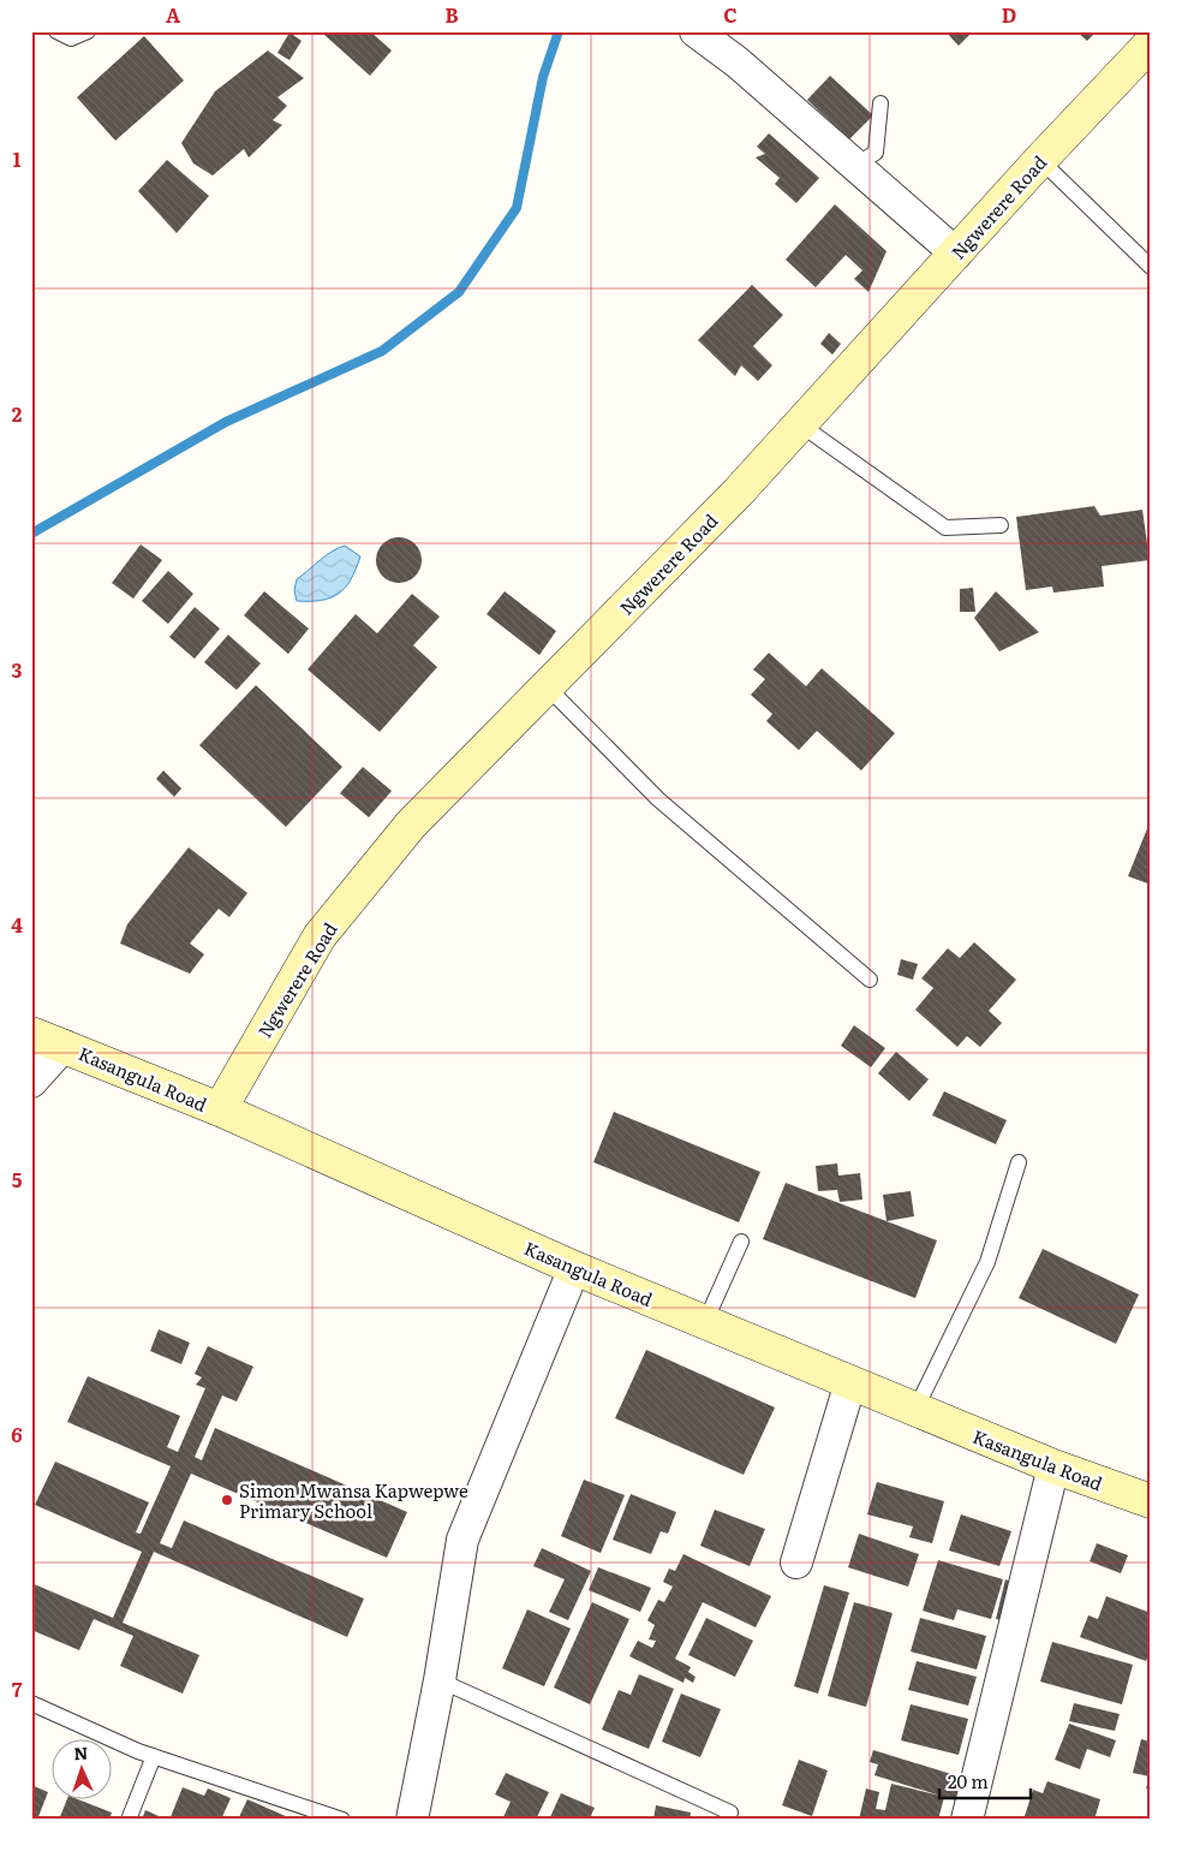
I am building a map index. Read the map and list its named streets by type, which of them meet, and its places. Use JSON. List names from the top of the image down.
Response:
{
  "streets": {
    "street": ["Ngwerere Road", "Kasangula Road"]
  },
  "crossings": [
    ["Ngwerere Road", "Kasangula Road"]
  ],
  "places": ["Simon Mwansa Kapwepwe Primary School"],
  "scale_bar": "20 m",
  "north": "top",
  "grid": {
    "columns": [
      "A",
      "B",
      "C",
      "D"
    ],
    "rows": [
      "1",
      "2",
      "3",
      "4",
      "5",
      "6",
      "7"
    ]
  }
}
